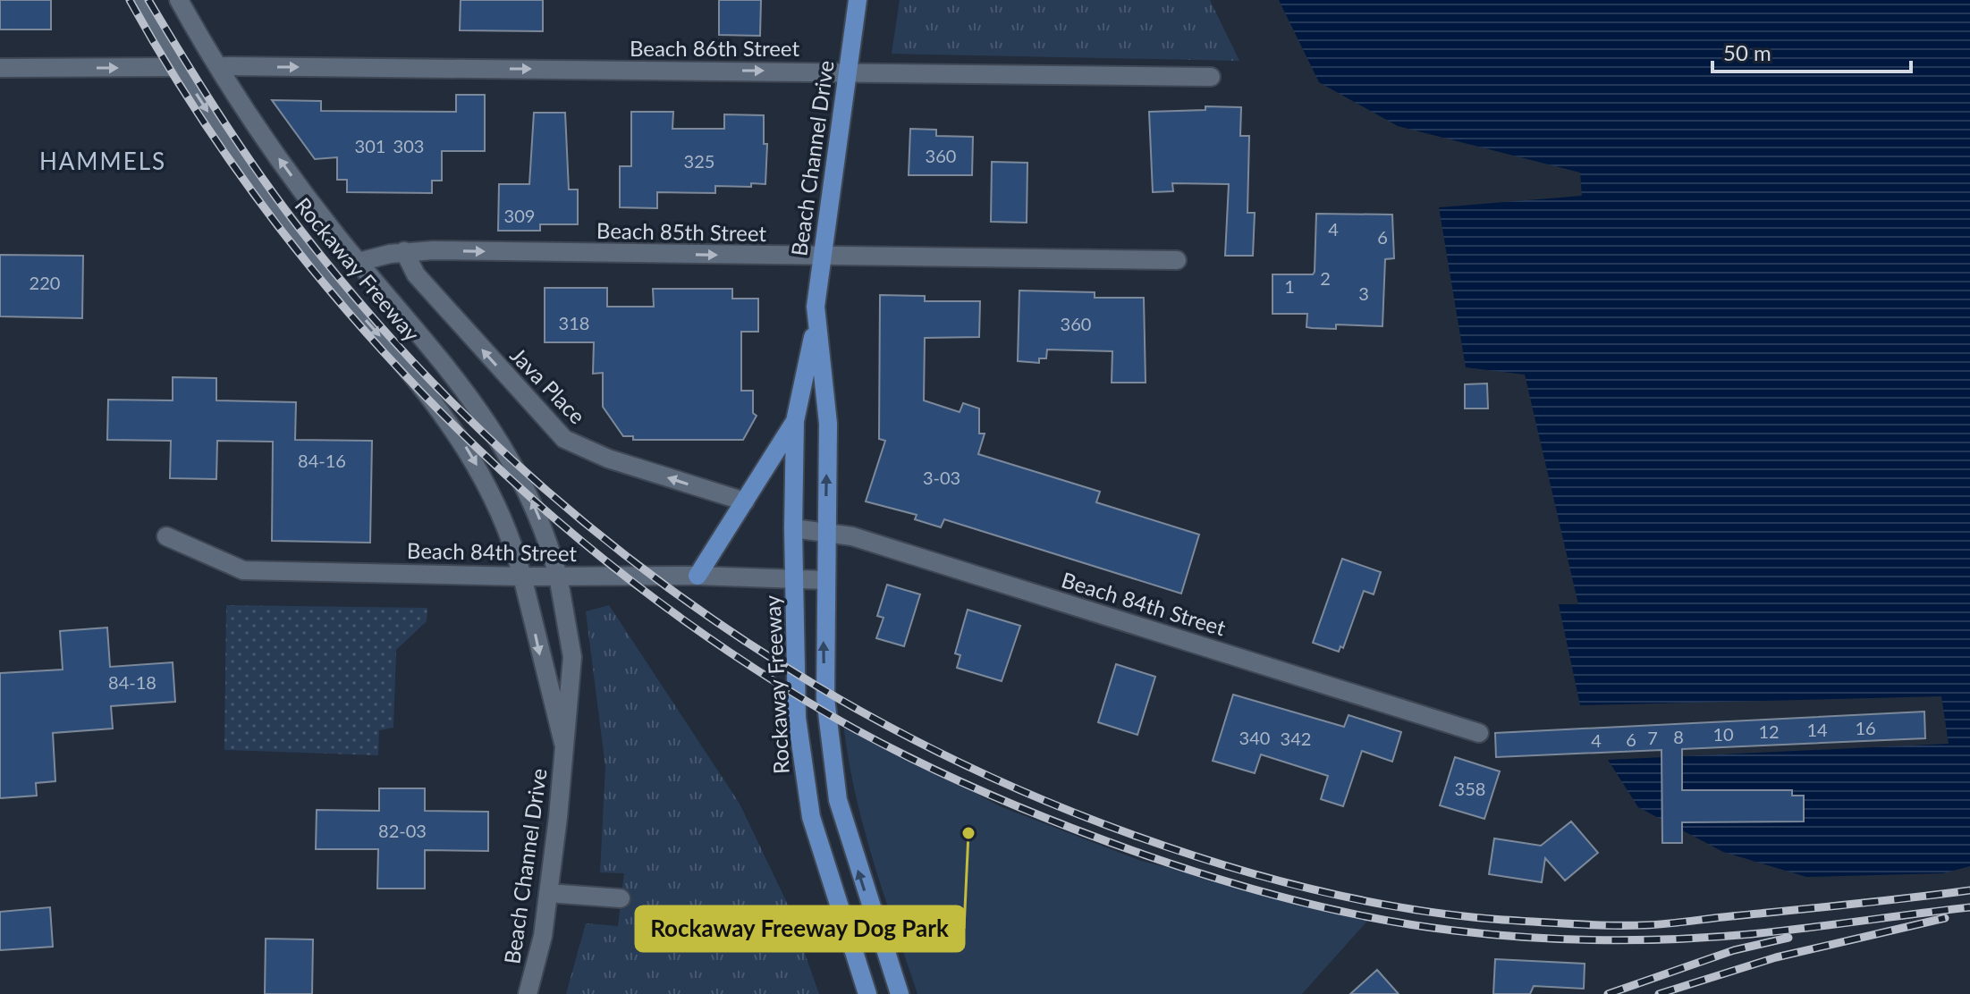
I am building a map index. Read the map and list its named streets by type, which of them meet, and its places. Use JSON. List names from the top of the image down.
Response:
{
  "streets": {
    "main road": ["Beach Channel Drive", "Rockaway Freeway"],
    "street": [
      "Beach 86th Street",
      "Beach 85th Street",
      "Java Place",
      "Beach 84th Street"
    ]
  },
  "crossings": [
    ["Beach 86th Street", "Beach Channel Drive"],
    ["Beach 86th Street", "Rockaway Freeway"],
    ["Beach Channel Drive", "Beach 85th Street"],
    ["Beach Channel Drive", "Rockaway Freeway"],
    ["Beach Channel Drive", "Beach 84th Street"],
    ["Beach 85th Street", "Rockaway Freeway"],
    ["Beach 85th Street", "Java Place"],
    ["Rockaway Freeway", "Beach 84th Street"]
  ],
  "one_way": ["Beach 86th Street", "Beach 85th Street", "Java Place"],
  "districts": ["HAMMELS"],
  "places": ["Rockaway Freeway Dog Park"],
  "house_numbers": [
    "301",
    "303",
    "360",
    "325",
    "309",
    "4",
    "6",
    "2",
    "220",
    "1",
    "3",
    "318",
    "360",
    "84-16",
    "3-03",
    "84-18",
    "16",
    "14",
    "12",
    "10",
    "8",
    "340",
    "7",
    "342",
    "6",
    "4",
    "358",
    "82-03"
  ],
  "scale_bar": "50 m"
}
